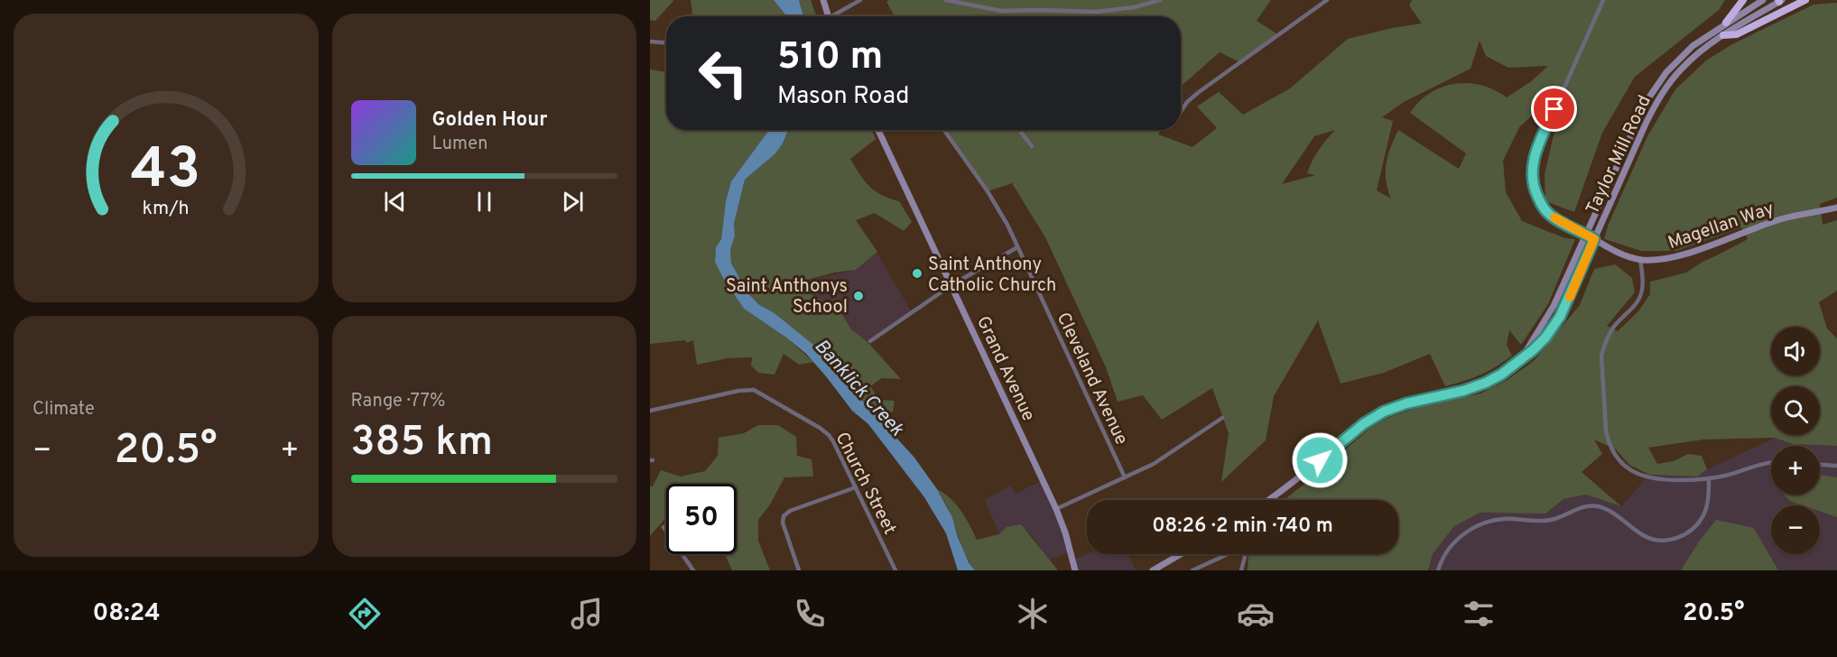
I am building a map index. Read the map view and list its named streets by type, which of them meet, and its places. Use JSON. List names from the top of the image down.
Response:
{
  "streets": {
    "main road": ["Taylor Mill Road", "Magellan Way", "Grand Avenue"],
    "street": ["Cleveland Avenue", "Church Street"]
  },
  "crossings": [
    ["Taylor Mill Road", "Magellan Way"]
  ],
  "water": ["Banklick Creek"],
  "places": ["Saint Anthony Catholic Church", "Saint Anthonys School"],
  "page": {
    "turn": ["510 m", "Mason Road"],
    "song": ["Golden Hour", "Lumen"],
    "tile": [
      "Climate",
      ["Range · 77%", "385 km"]
    ],
    "map_buttons": ["+", "−"],
    "heat": ["−", "20.5°", "+"],
    "limit": "50",
    "trip": "08:26 · 2 min · 740 m",
    "tabs": ["08:24", "20.5°"],
    "gauge": ["43", "km/h"]
  }
}
